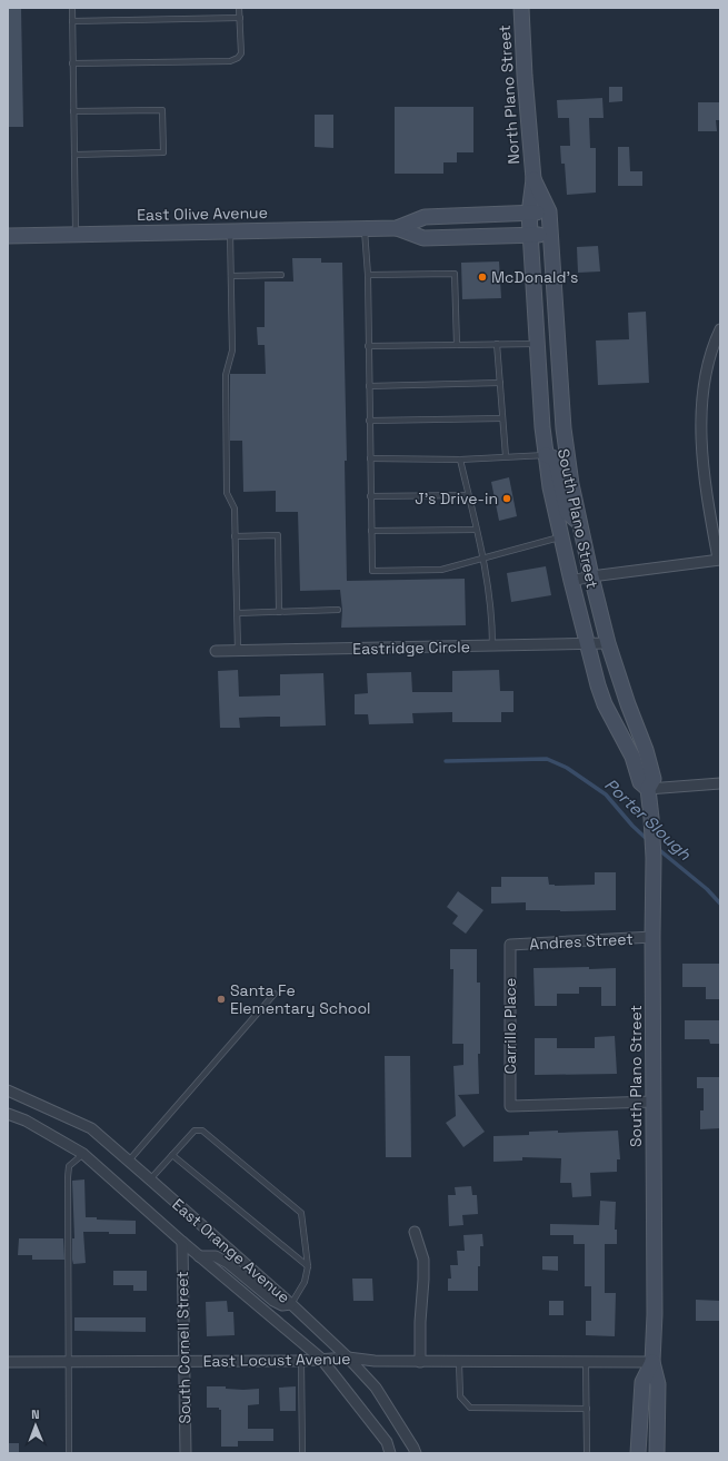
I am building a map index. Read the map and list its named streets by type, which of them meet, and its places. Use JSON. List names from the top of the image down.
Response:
{
  "streets": {
    "main road": ["North Plano Street", "East Olive Avenue", "South Plano Street"],
    "street": [
      "Eastridge Circle",
      "Andres Street",
      "Carrillo Place",
      "East Orange Avenue",
      "South Cornell Street",
      "East Locust Avenue"
    ]
  },
  "crossings": [
    ["North Plano Street", "East Olive Avenue"],
    ["North Plano Street", "South Plano Street"],
    ["East Olive Avenue", "South Plano Street"],
    ["South Plano Street", "Eastridge Circle"],
    ["South Plano Street", "Andres Street"],
    ["South Plano Street", "Carrillo Place"],
    ["South Plano Street", "East Locust Avenue"],
    ["Andres Street", "Carrillo Place"],
    ["East Orange Avenue", "South Cornell Street"],
    ["East Orange Avenue", "East Locust Avenue"],
    ["South Cornell Street", "East Locust Avenue"]
  ],
  "water": ["Porter Slough"],
  "places": ["McDonald's", "J's Drive-in", "Santa Fe Elementary School"],
  "north": "top"
}
